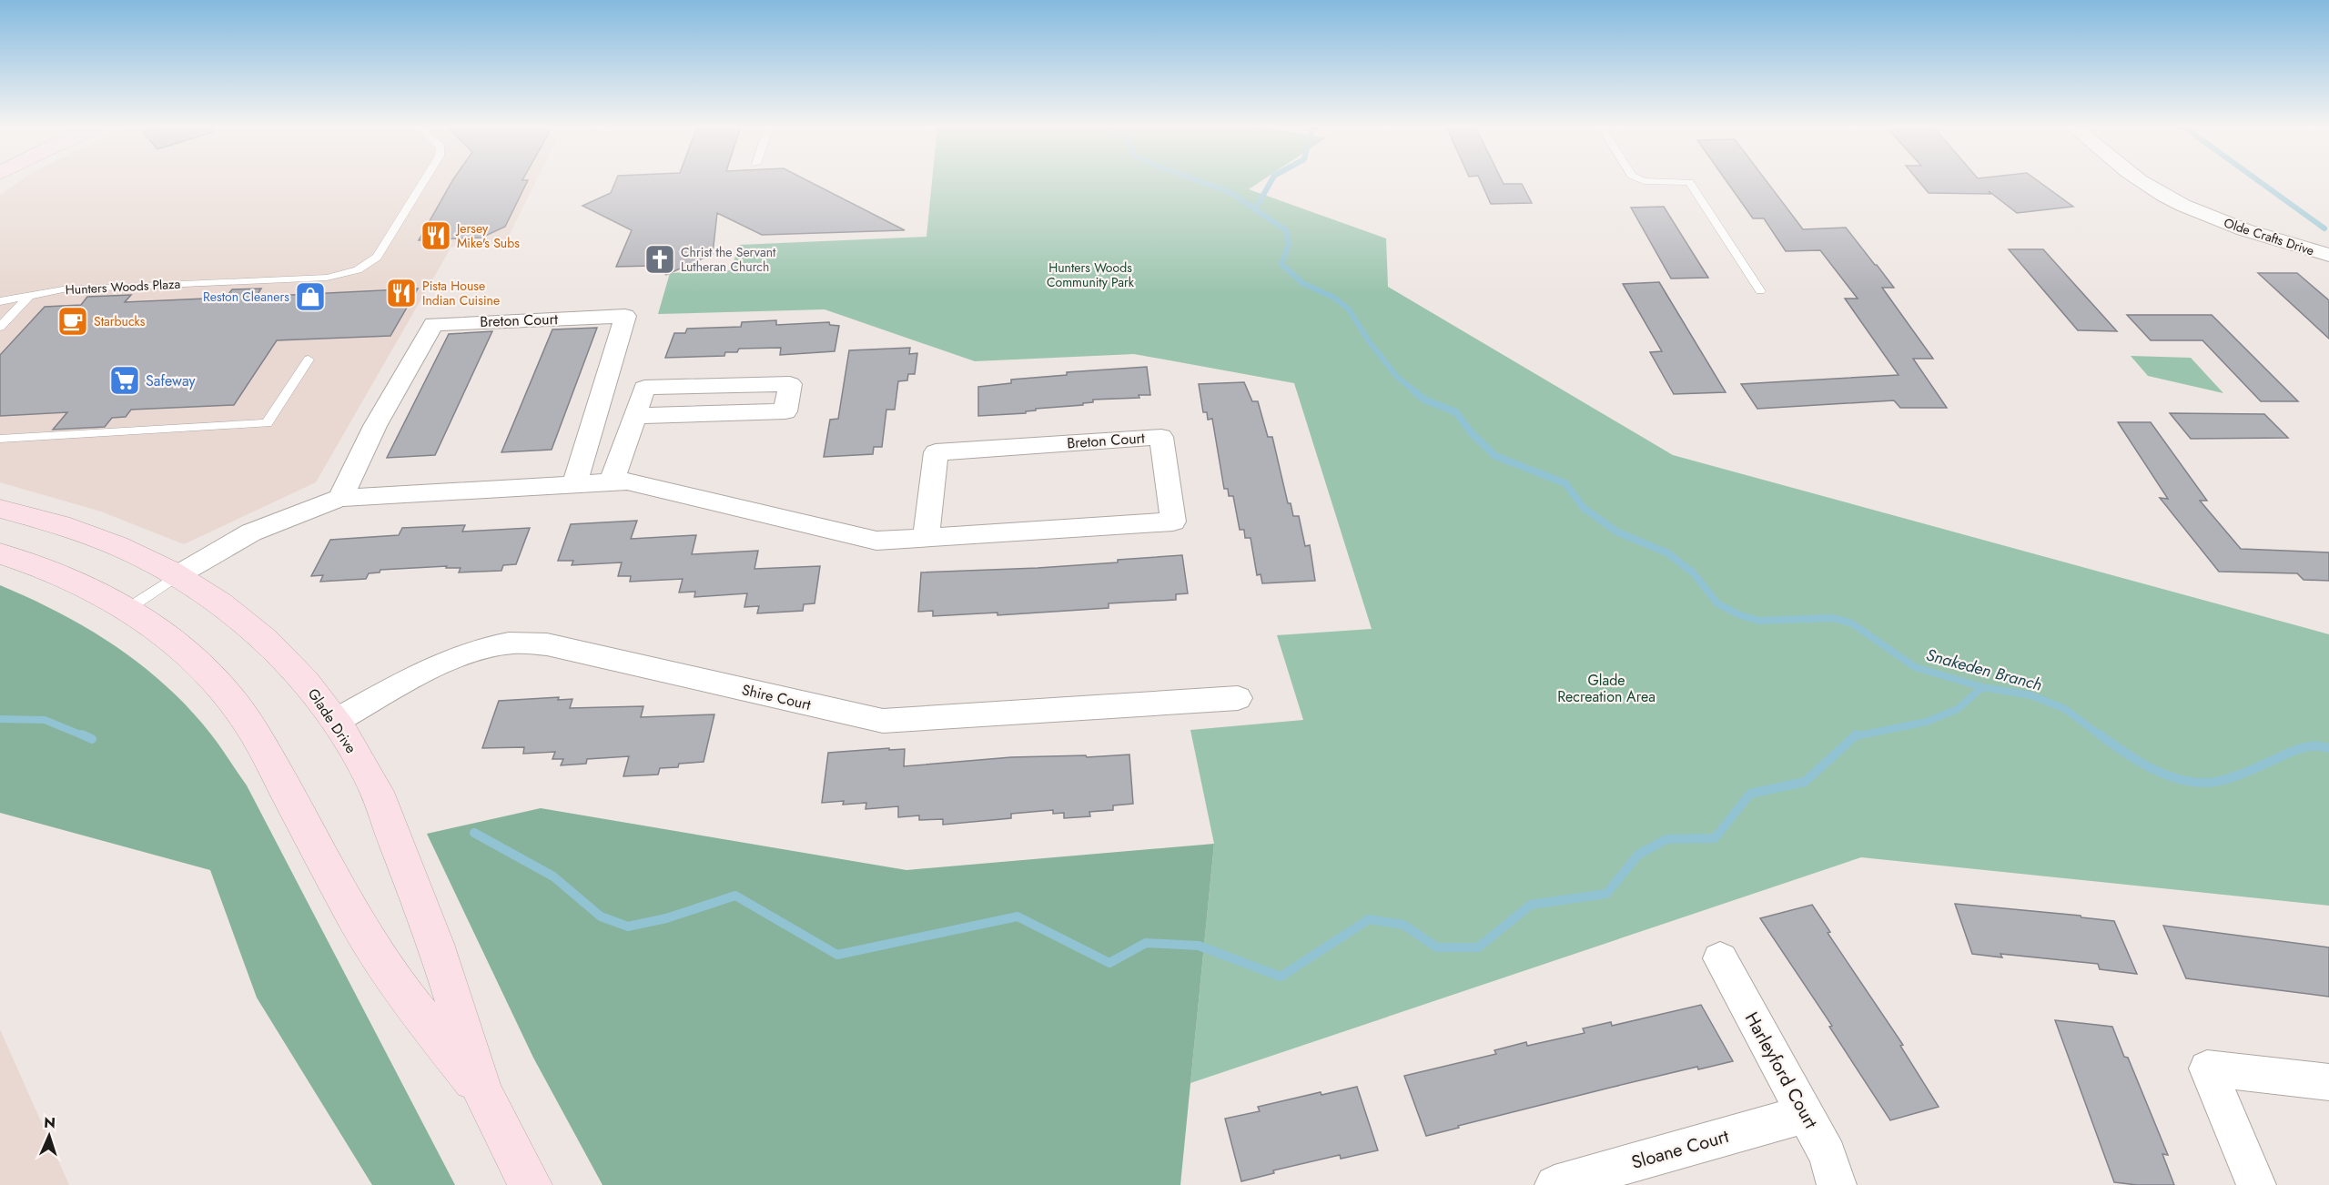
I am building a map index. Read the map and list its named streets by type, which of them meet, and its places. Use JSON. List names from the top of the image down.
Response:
{
  "streets": {
    "street": [
      "Olde Crafts Drive",
      "Breton Court",
      "Shire Court",
      "Glade Drive",
      "Harleyford Court",
      "Sloane Court"
    ],
    "lane": ["Hunters Woods Plaza"]
  },
  "crossings": [
    ["Breton Court", "Glade Drive"],
    ["Shire Court", "Glade Drive"],
    ["Harleyford Court", "Sloane Court"]
  ],
  "water": ["Snakeden Branch"],
  "parks": ["Hunters Woods Community Park", "Glade Recreation Area"],
  "places": {
    "restaurant": ["Jersey Mike's Subs", "Pista House Indian Cuisine"],
    "church": ["Christ the Servant Lutheran Church"],
    "shop": ["Reston Cleaners"],
    "cafe": ["Starbucks"],
    "supermarket": ["Safeway"]
  },
  "north": "top"
}
